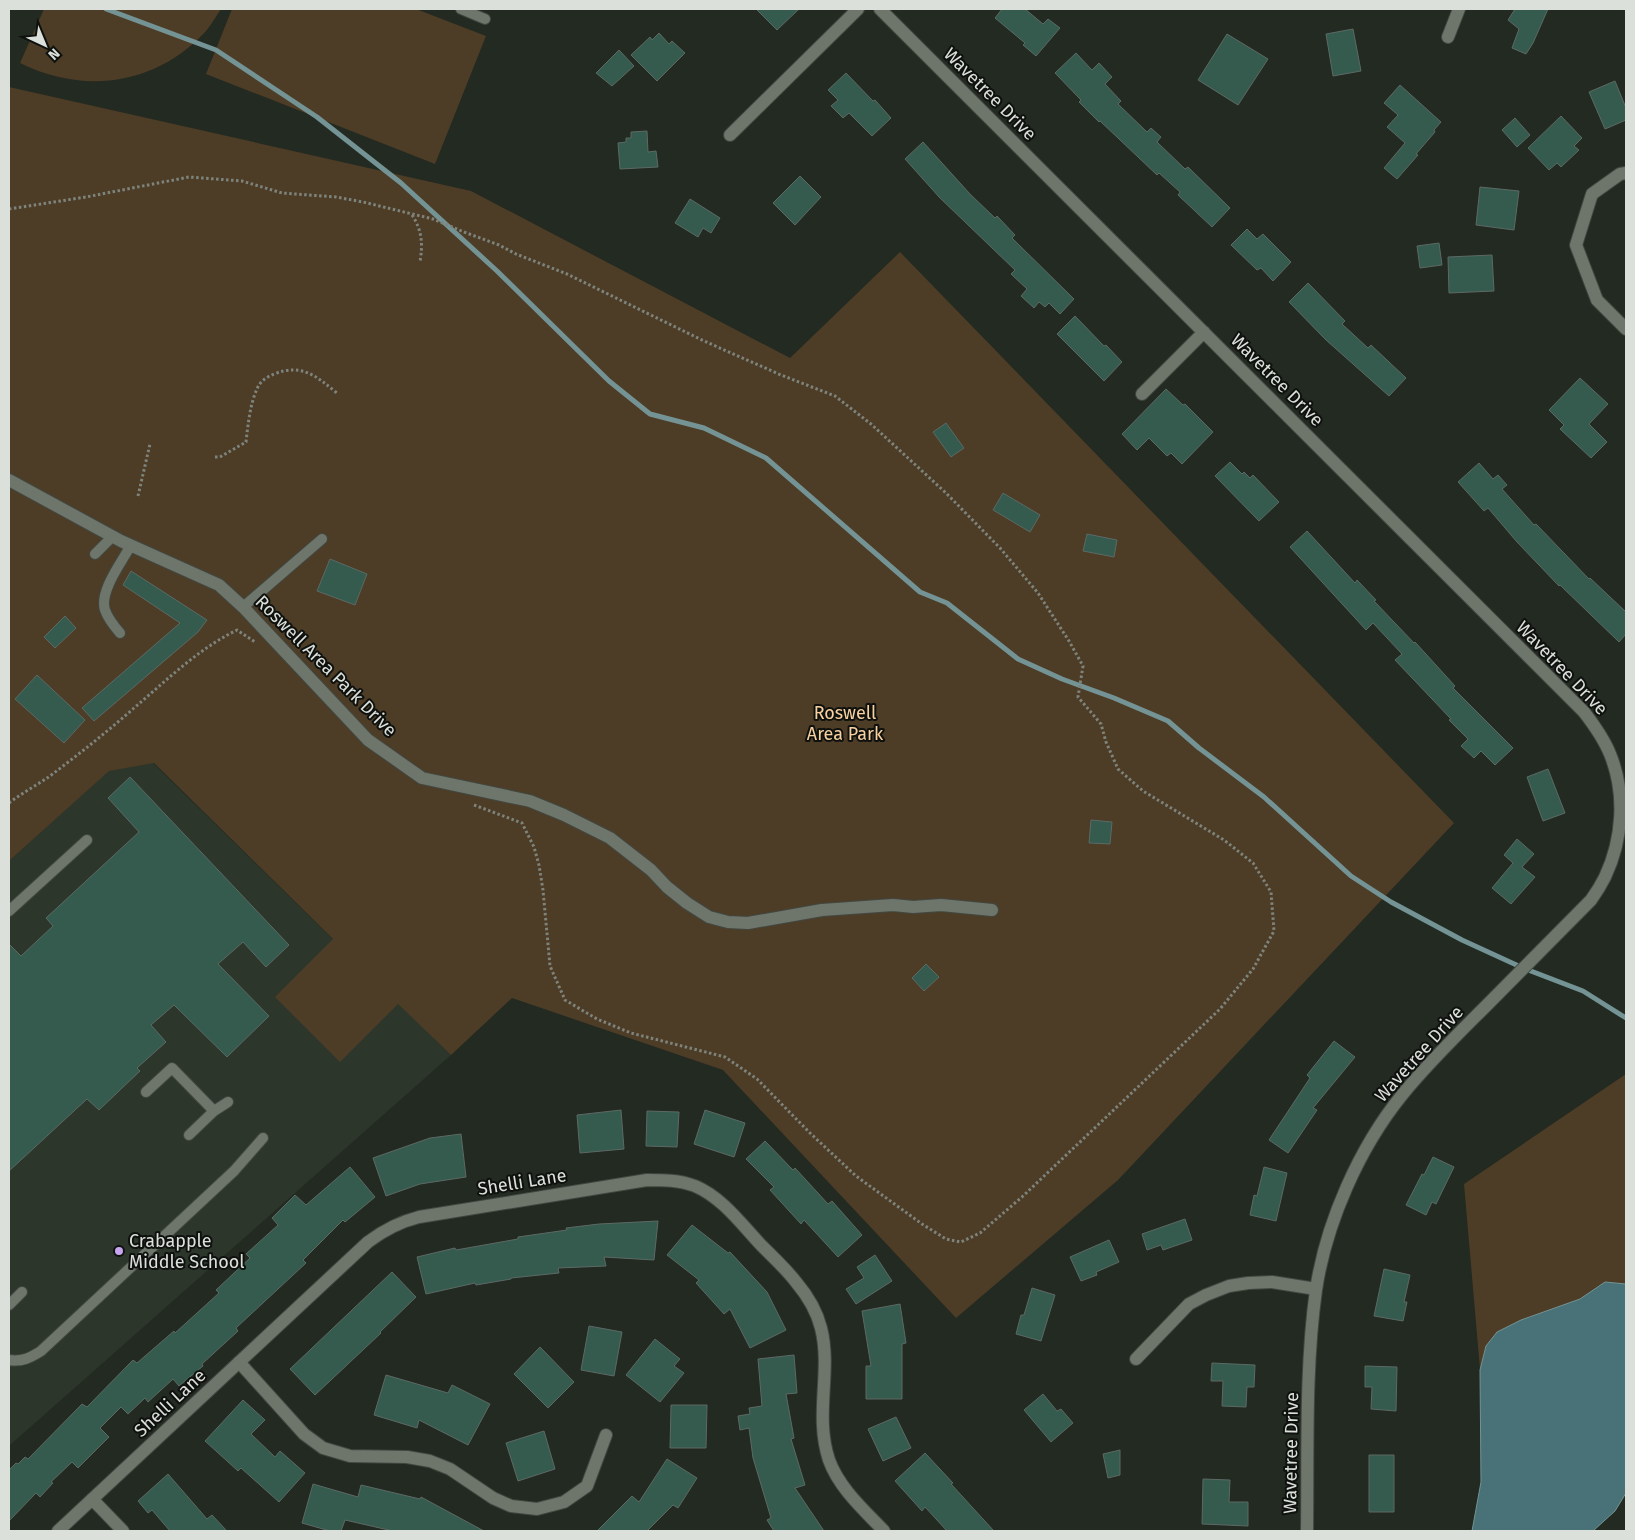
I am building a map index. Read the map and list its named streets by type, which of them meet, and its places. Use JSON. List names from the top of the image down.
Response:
{
  "streets": {
    "street": ["Wavetree Drive", "Roswell Area Park Drive", "Shelli Lane"]
  },
  "parks": ["Roswell Area Park"],
  "places": ["Crabapple Middle School"],
  "north": "bottom right"
}
